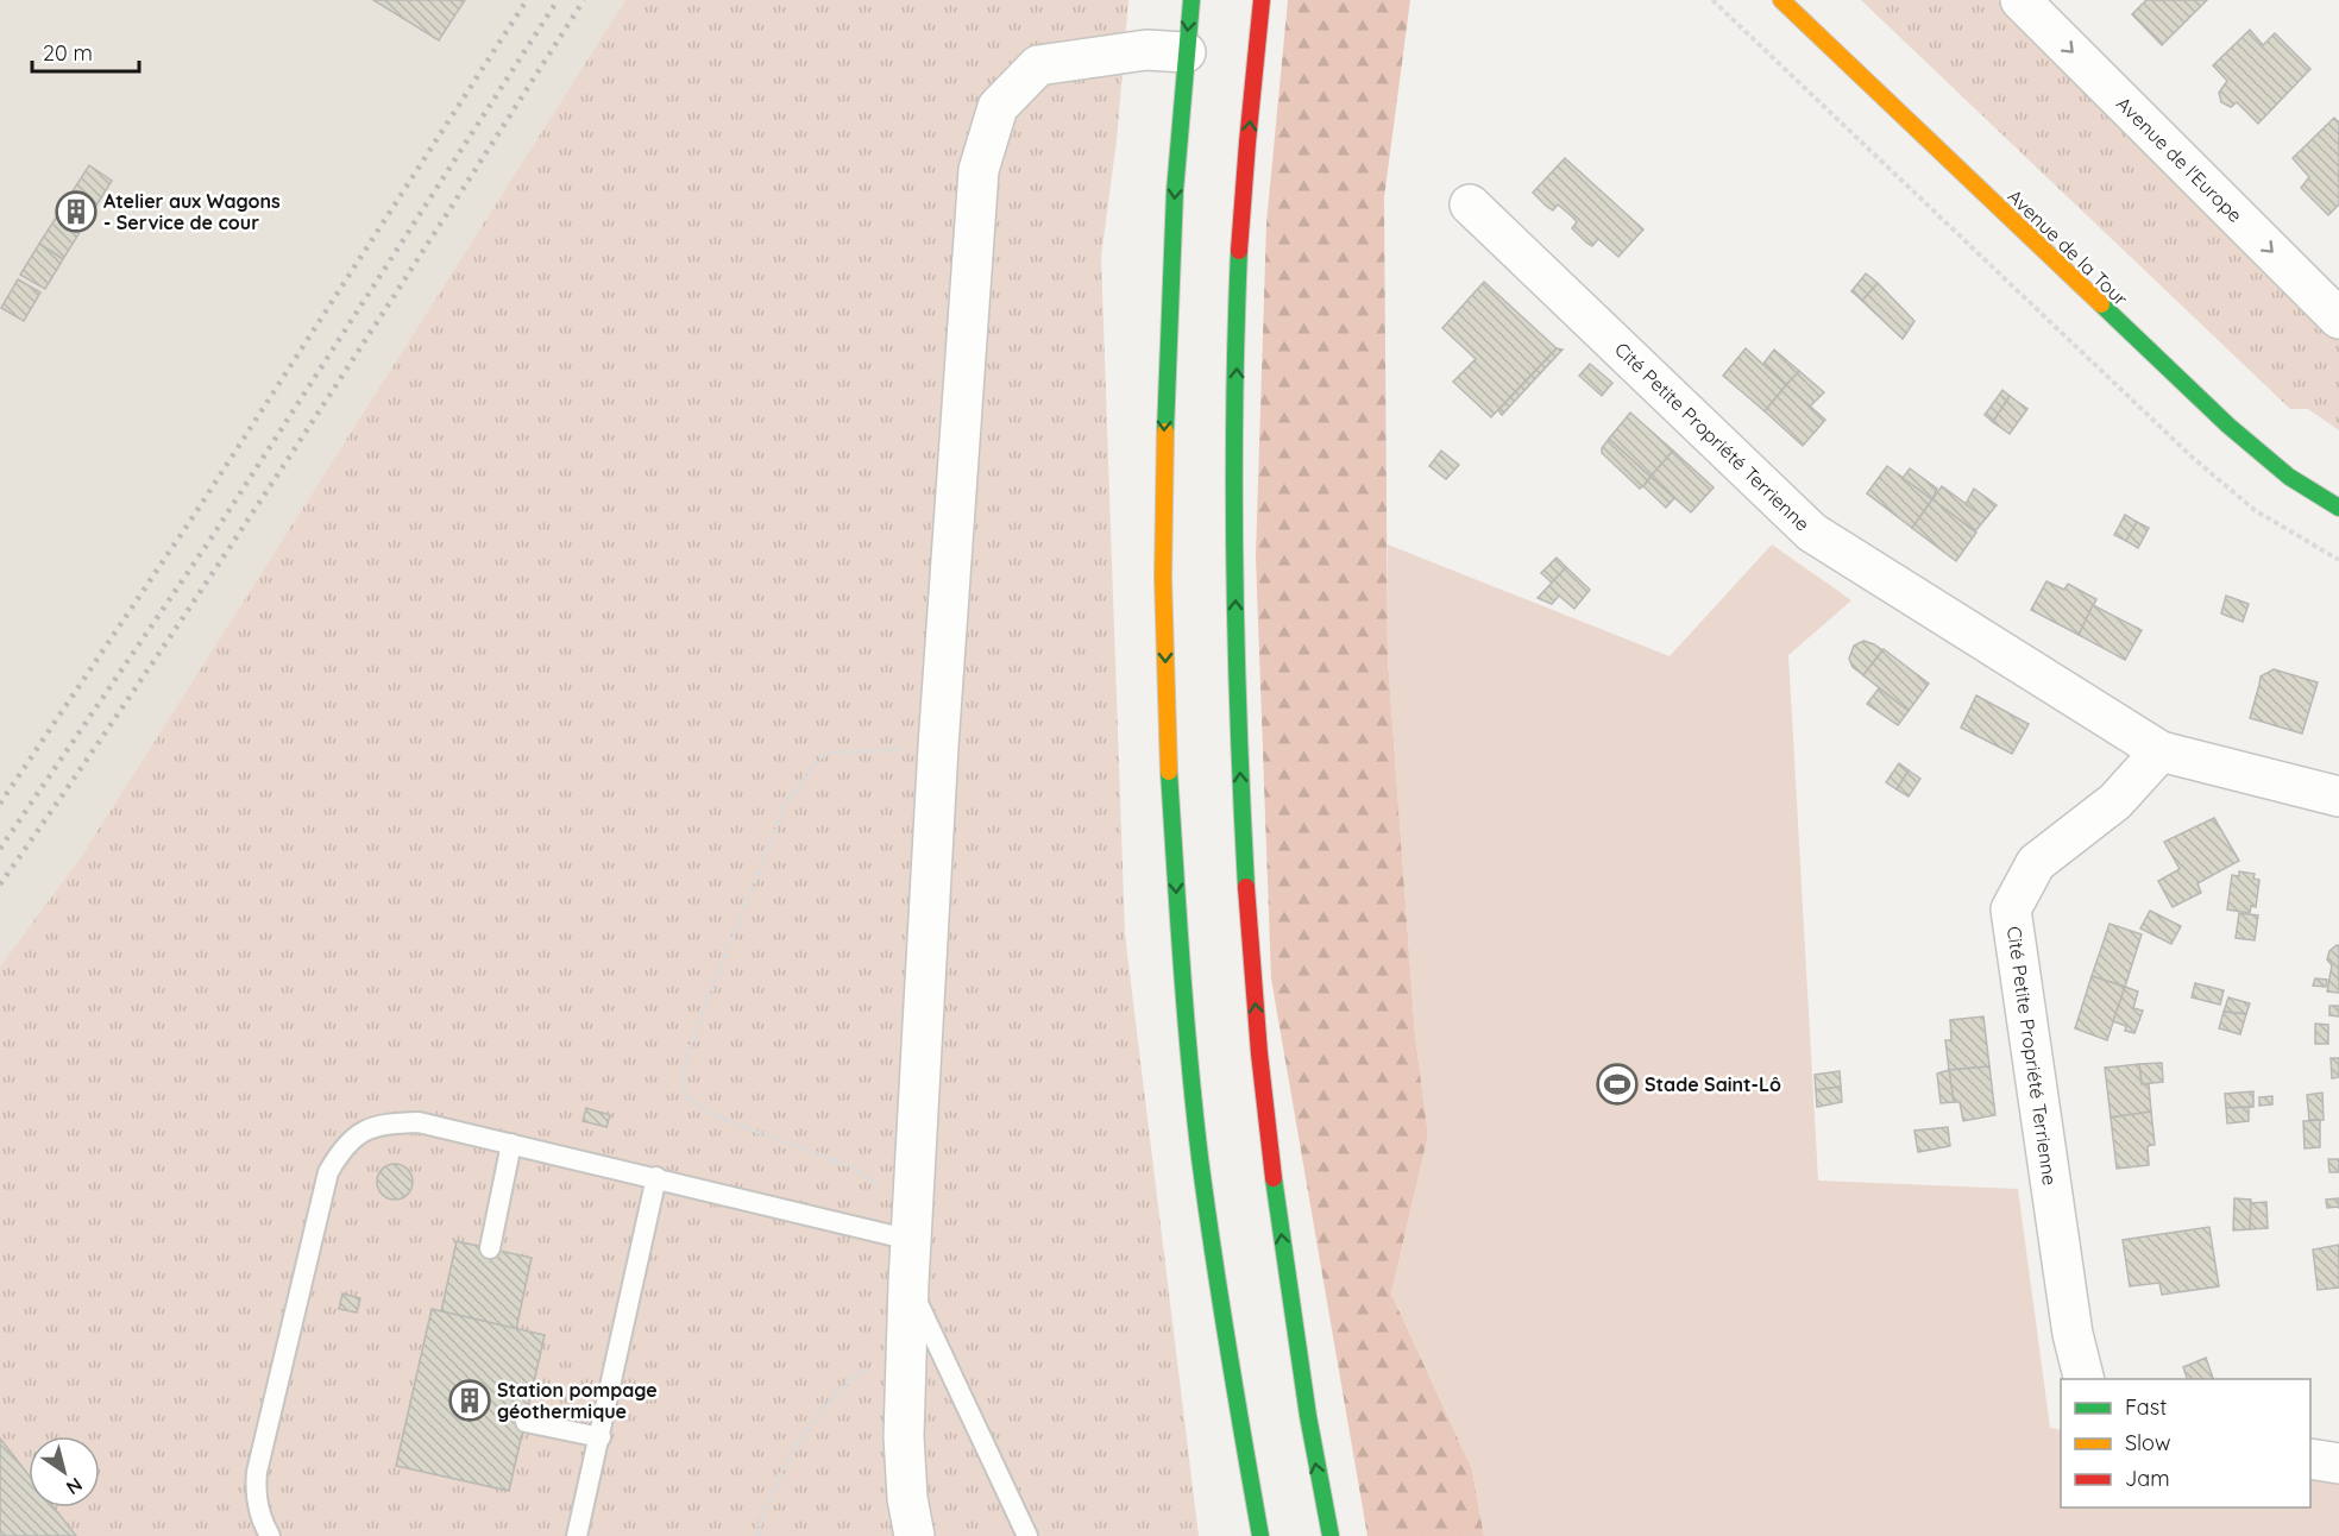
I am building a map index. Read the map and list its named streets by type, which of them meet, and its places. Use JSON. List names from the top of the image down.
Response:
{
  "streets": {
    "main road": ["Avenue de la Tour"],
    "street": ["Avenue de l'Europe", "Cité Petite Propriété Terrienne"]
  },
  "one_way": ["Avenue de l'Europe"],
  "places": {
    "building": ["Atelier aux Wagons - Service de cour", "Station pompage géothermique"],
    "sports": ["Stade Saint-Lô"]
  },
  "legend": ["Fast", "Slow", "Jam"],
  "scale_bar": "20 m",
  "north": "bottom right"
}
